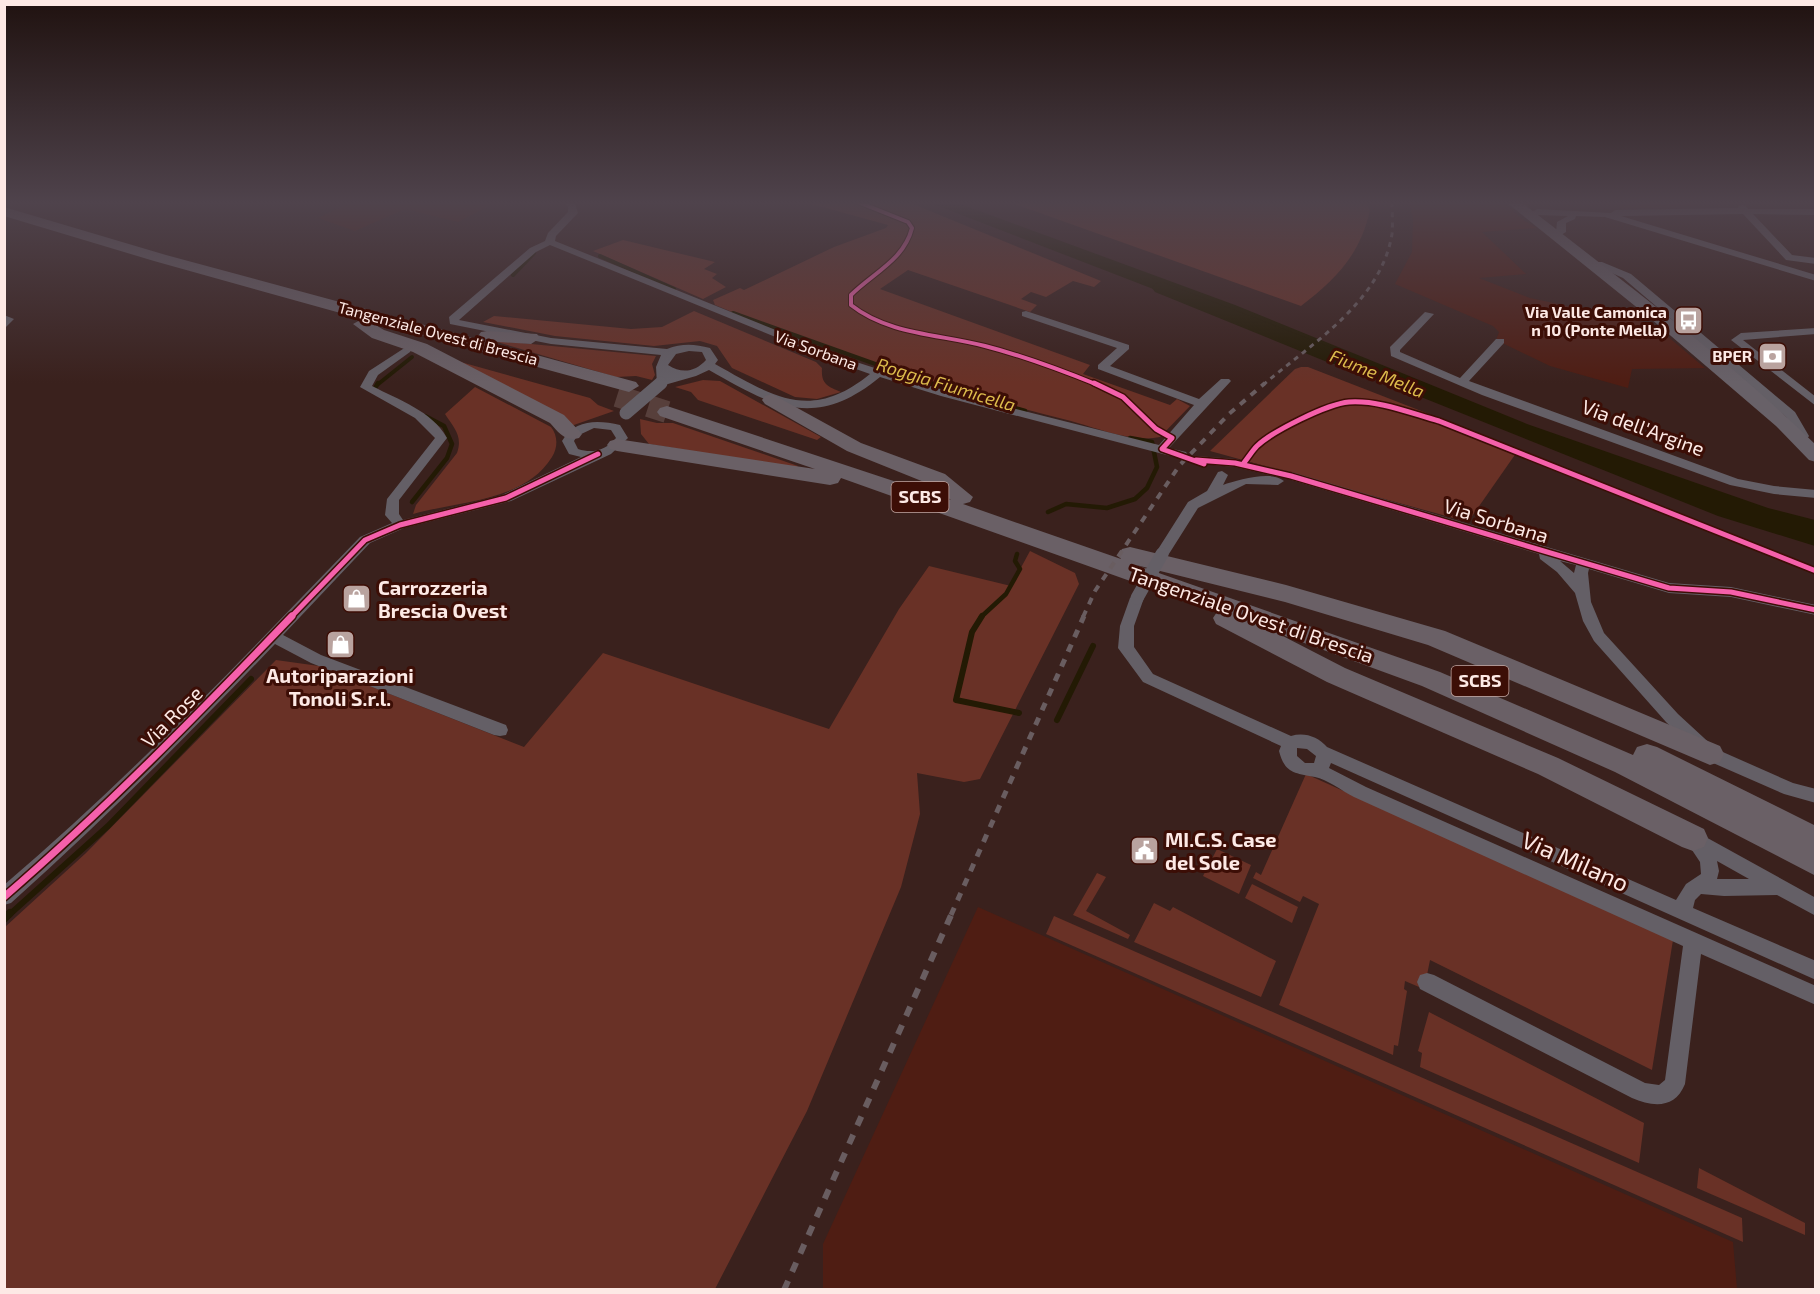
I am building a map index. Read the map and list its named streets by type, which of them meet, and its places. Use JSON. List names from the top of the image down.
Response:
{
  "streets": {
    "highway": ["Tangenziale Ovest di Brescia", "SCBS"],
    "street": [
      "Via Sorbana",
      "Via dell'Argine",
      "Via Rose",
      "Via Milano"
    ]
  },
  "water": ["Fiume Mella", "Roggia Fiumicella"],
  "places": {
    "bus stop": ["Via Valle Camonica n 10 (Ponte Mella)"],
    "bank": ["BPER"],
    "shop": ["Carrozzeria Brescia Ovest", "Autoriparazioni Tonoli S.r.l."],
    "public building": ["MI.C.S. Case del Sole"]
  }
}
